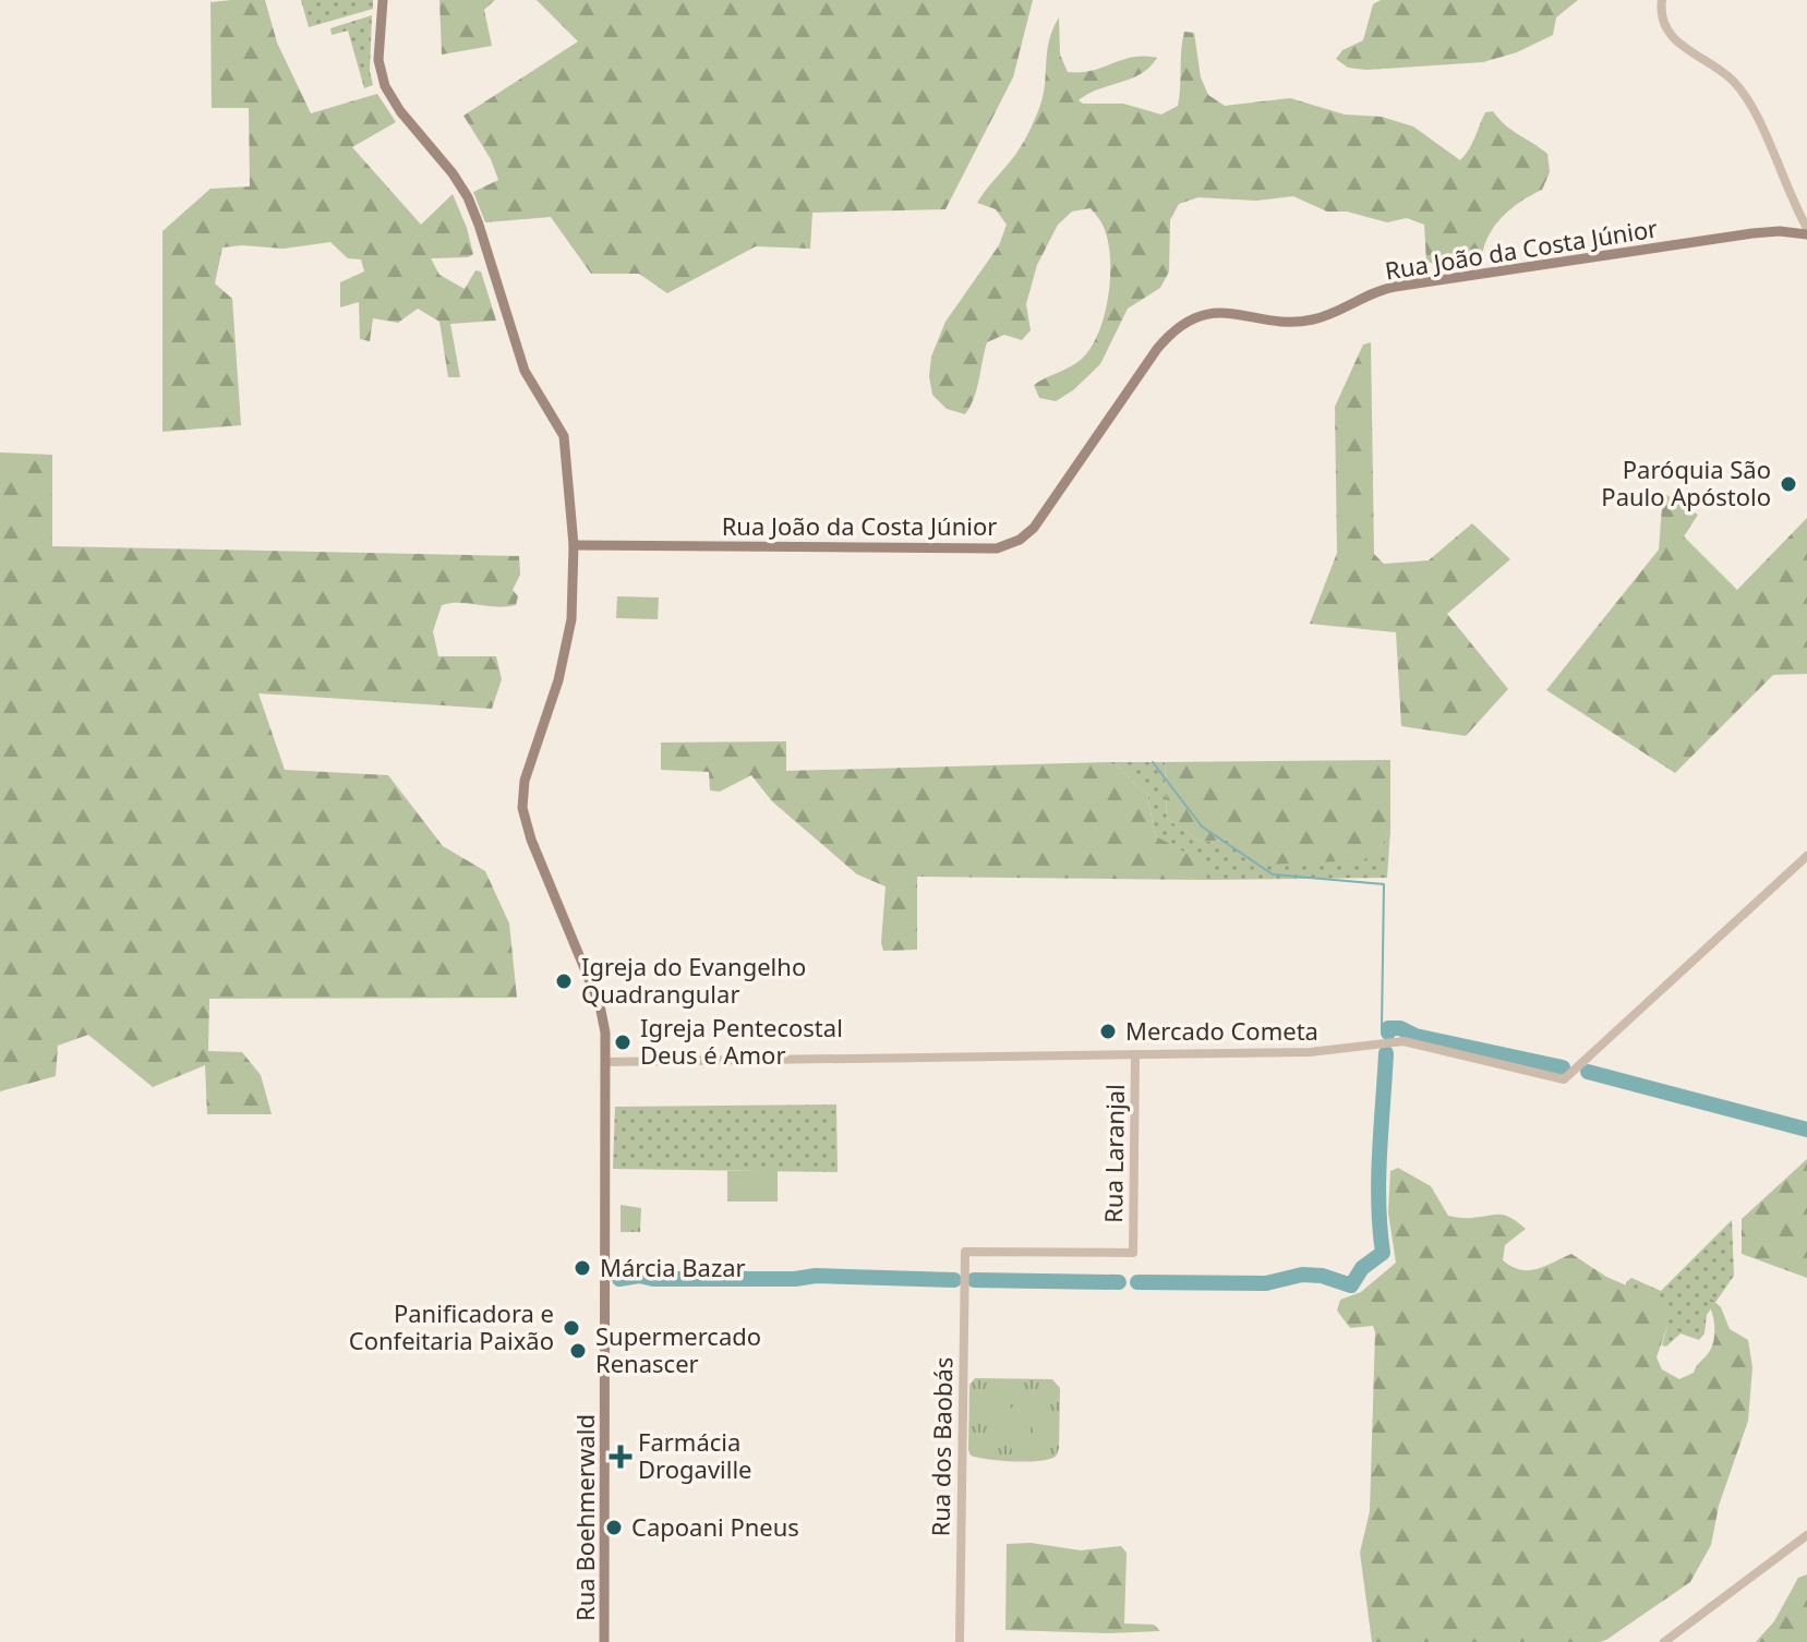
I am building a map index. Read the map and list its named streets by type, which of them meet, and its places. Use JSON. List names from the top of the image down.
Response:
{
  "streets": {
    "main road": ["Rua João da Costa Júnior", "Rua Boehmerwald"],
    "street": ["Rua Laranjal", "Rua dos Baobás"]
  },
  "crossings": [
    ["Rua João da Costa Júnior", "Rua Boehmerwald"],
    ["Rua Laranjal", "Rua dos Baobás"]
  ],
  "places": {
    "other": [
      "Paróquia São Paulo Apóstolo",
      "Igreja do Evangelho Quadrangular",
      "Mercado Cometa",
      "Igreja Pentecostal Deus é Amor",
      "Márcia Bazar",
      "Panificadora e Confeitaria Paixão",
      "Supermercado Renascer",
      "Capoani Pneus"
    ],
    "health": ["Farmácia Drogaville"]
  }
}
